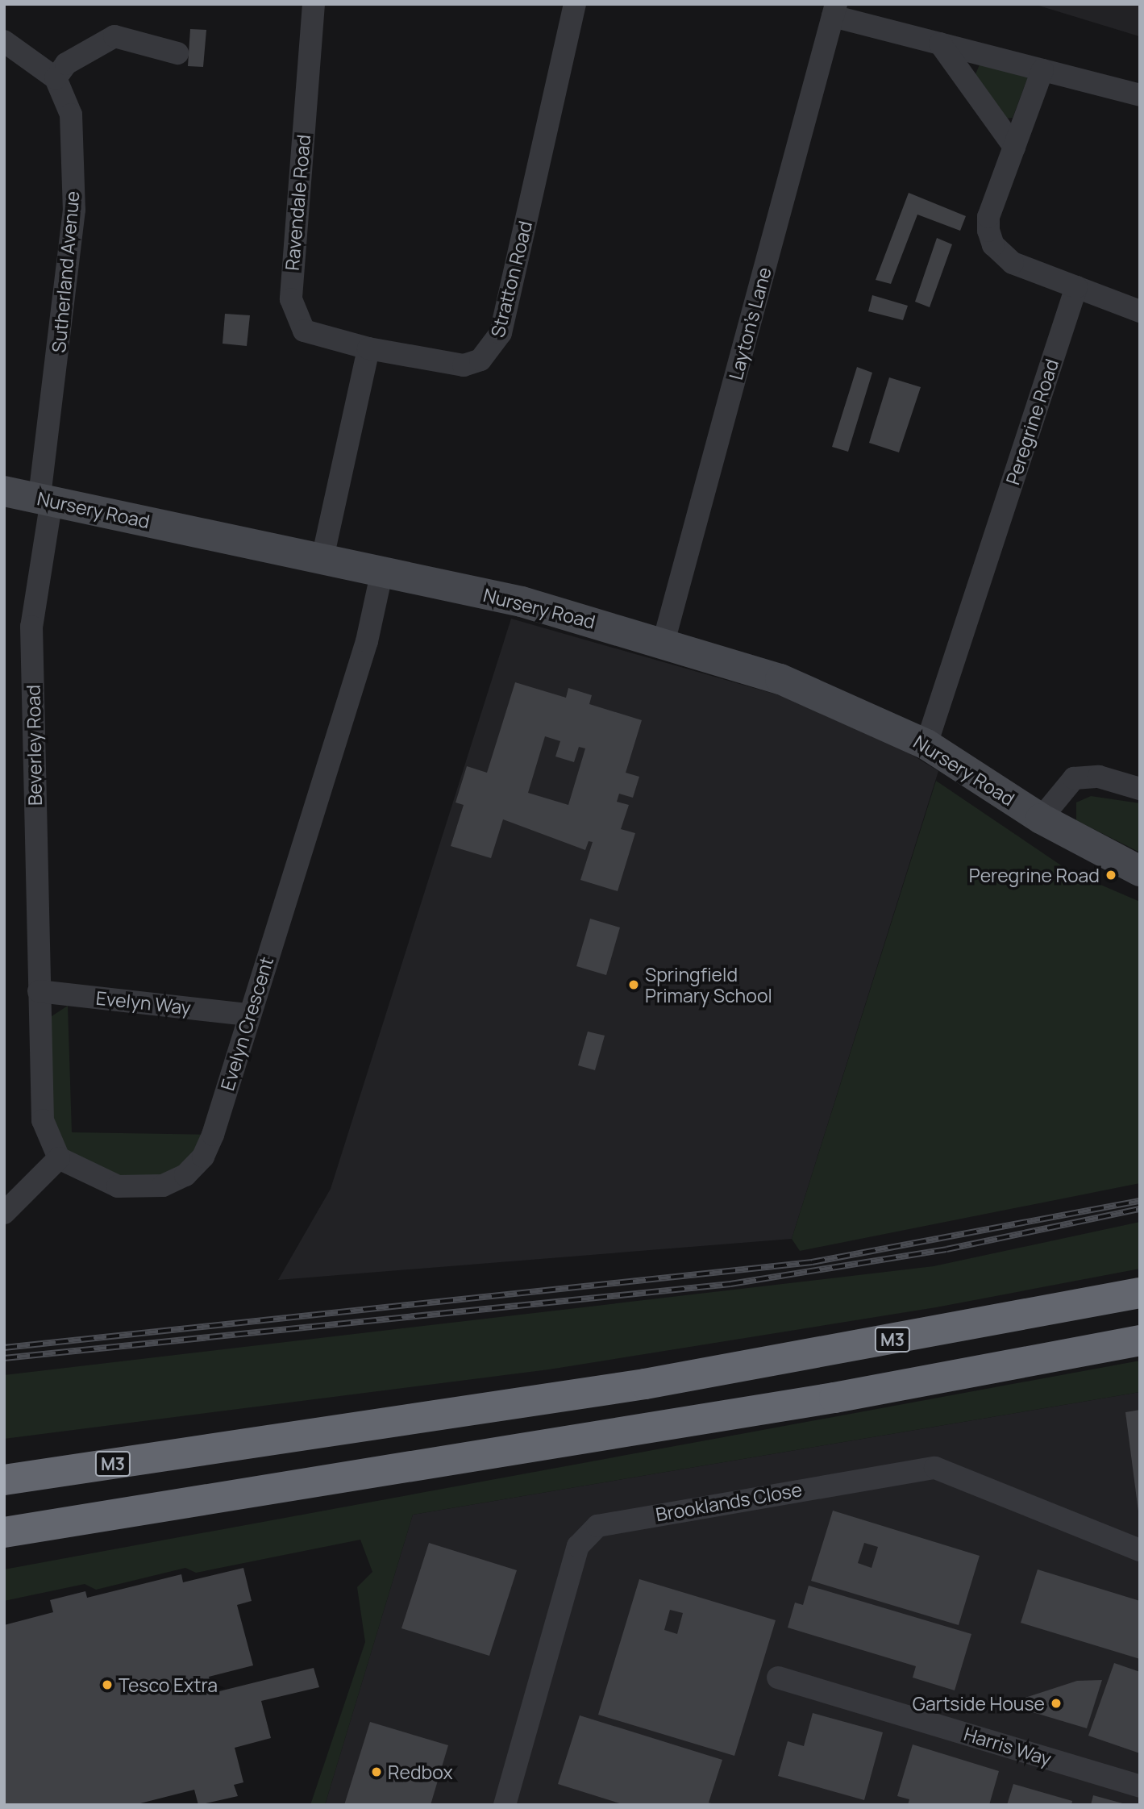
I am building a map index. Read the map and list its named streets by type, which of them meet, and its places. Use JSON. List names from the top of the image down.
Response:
{
  "streets": {
    "highway": ["M3"],
    "street": [
      "Ravendale Road",
      "Sutherland Avenue",
      "Stratton Road",
      "Layton's Lane",
      "Peregrine Road",
      "Nursery Road",
      "Beverley Road",
      "Evelyn Way",
      "Evelyn Crescent",
      "Brooklands Close",
      "Harris Way"
    ]
  },
  "crossings": [
    ["Ravendale Road", "Stratton Road"],
    ["Sutherland Avenue", "Nursery Road"],
    ["Sutherland Avenue", "Beverley Road"],
    ["Layton's Lane", "Nursery Road"],
    ["Peregrine Road", "Nursery Road"],
    ["Nursery Road", "Beverley Road"],
    ["Nursery Road", "Evelyn Crescent"],
    ["Beverley Road", "Evelyn Way"],
    ["Evelyn Way", "Evelyn Crescent"]
  ],
  "places": [
    "Peregrine Road",
    "Springfield Primary School",
    "Tesco Extra",
    "Gartside House",
    "Redbox"
  ]
}
